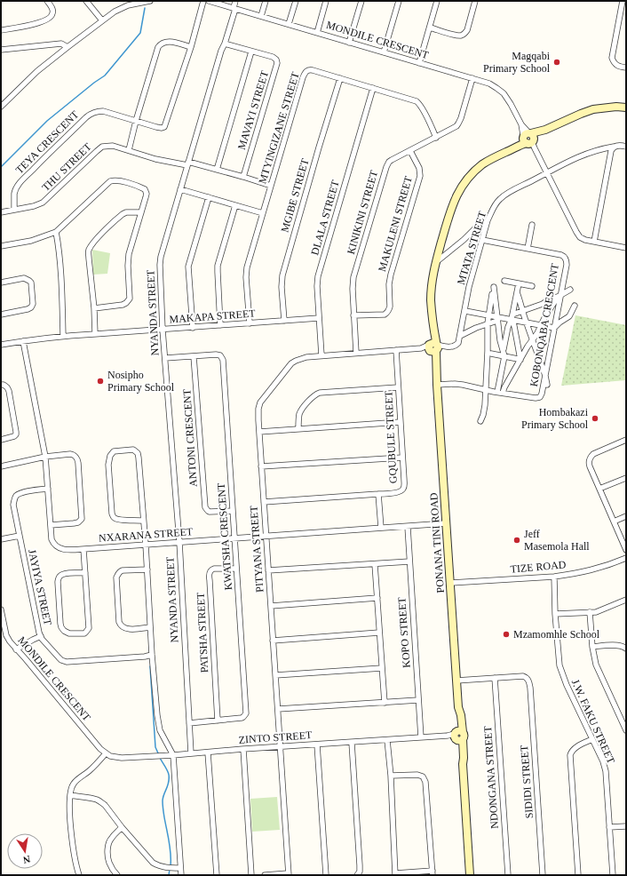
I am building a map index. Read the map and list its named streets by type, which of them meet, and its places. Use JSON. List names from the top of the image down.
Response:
{
  "streets": {
    "street": [
      "MONDILE CRESCENT",
      "MAVAYI STREET",
      "MTYINGIZANE STREET",
      "TEYA CRESCENT",
      "THU STREET",
      "MGIBE STREET",
      "KINIKINI STREET",
      "DLALA STREET",
      "MAKULENI STREET",
      "MTATA STREET",
      "NYANDA STREET",
      "MAKAPA STREET",
      "KOBONQABA CRESCENT",
      "GQUBULE STREET",
      "ANTONI CRESCENT",
      "NXARANA STREET",
      "KWATSHA CRESCENT",
      "PONANA TINI ROAD",
      "PITYANA STREET",
      "TIZE ROAD",
      "JAYIYA STREET",
      "PATSHA STREET",
      "KOPO STREET",
      "J.W. FAKU STREET",
      "ZINTO STREET",
      "NDONGANA STREET",
      "SIDIDI STREET"
    ]
  },
  "crossings": [
    ["MONDILE CRESCENT", "KINIKINI STREET"],
    ["MONDILE CRESCENT", "MTATA STREET"],
    ["MONDILE CRESCENT", "NYANDA STREET"],
    ["MONDILE CRESCENT", "PONANA TINI ROAD"],
    ["MONDILE CRESCENT", "ZINTO STREET"],
    ["MAVAYI STREET", "THU STREET"],
    ["MAVAYI STREET", "NYANDA STREET"],
    ["MTYINGIZANE STREET", "THU STREET"],
    ["MTYINGIZANE STREET", "MGIBE STREET"],
    ["MTYINGIZANE STREET", "KINIKINI STREET"],
    ["MTYINGIZANE STREET", "DLALA STREET"],
    ["MTYINGIZANE STREET", "MAKAPA STREET"],
    ["TEYA CRESCENT", "THU STREET"],
    ["THU STREET", "NYANDA STREET"],
    ["MGIBE STREET", "MAKAPA STREET"],
    ["KINIKINI STREET", "MAKULENI STREET"],
    ["KINIKINI STREET", "PITYANA STREET"],
    ["DLALA STREET", "MAKAPA STREET"],
    ["DLALA STREET", "PITYANA STREET"],
    ["MTATA STREET", "KOBONQABA CRESCENT"],
    ["NYANDA STREET", "MAKAPA STREET"],
    ["NYANDA STREET", "NXARANA STREET"],
    ["NYANDA STREET", "KWATSHA CRESCENT"],
    ["NYANDA STREET", "ZINTO STREET"],
    ["MAKAPA STREET", "NXARANA STREET"],
    ["KOBONQABA CRESCENT", "PONANA TINI ROAD"],
    ["GQUBULE STREET", "PITYANA STREET"],
    ["ANTONI CRESCENT", "KWATSHA CRESCENT"],
    ["NXARANA STREET", "KWATSHA CRESCENT"],
    ["NXARANA STREET", "PONANA TINI ROAD"],
    ["NXARANA STREET", "PITYANA STREET"],
    ["NXARANA STREET", "JAYIYA STREET"],
    ["NXARANA STREET", "KOPO STREET"],
    ["KWATSHA CRESCENT", "PATSHA STREET"],
    ["PONANA TINI ROAD", "PITYANA STREET"],
    ["PONANA TINI ROAD", "TIZE ROAD"],
    ["PONANA TINI ROAD", "ZINTO STREET"],
    ["PITYANA STREET", "ZINTO STREET"],
    ["TIZE ROAD", "J.W. FAKU STREET"],
    ["KOPO STREET", "ZINTO STREET"],
    ["NDONGANA STREET", "SIDIDI STREET"]
  ],
  "places": [
    "Magqabi Primary School",
    "Nosipho Primary School",
    "Hombakazi Primary School",
    "Jeff Masemola Hall",
    "Mzamomhle School"
  ],
  "north": "bottom"
}
